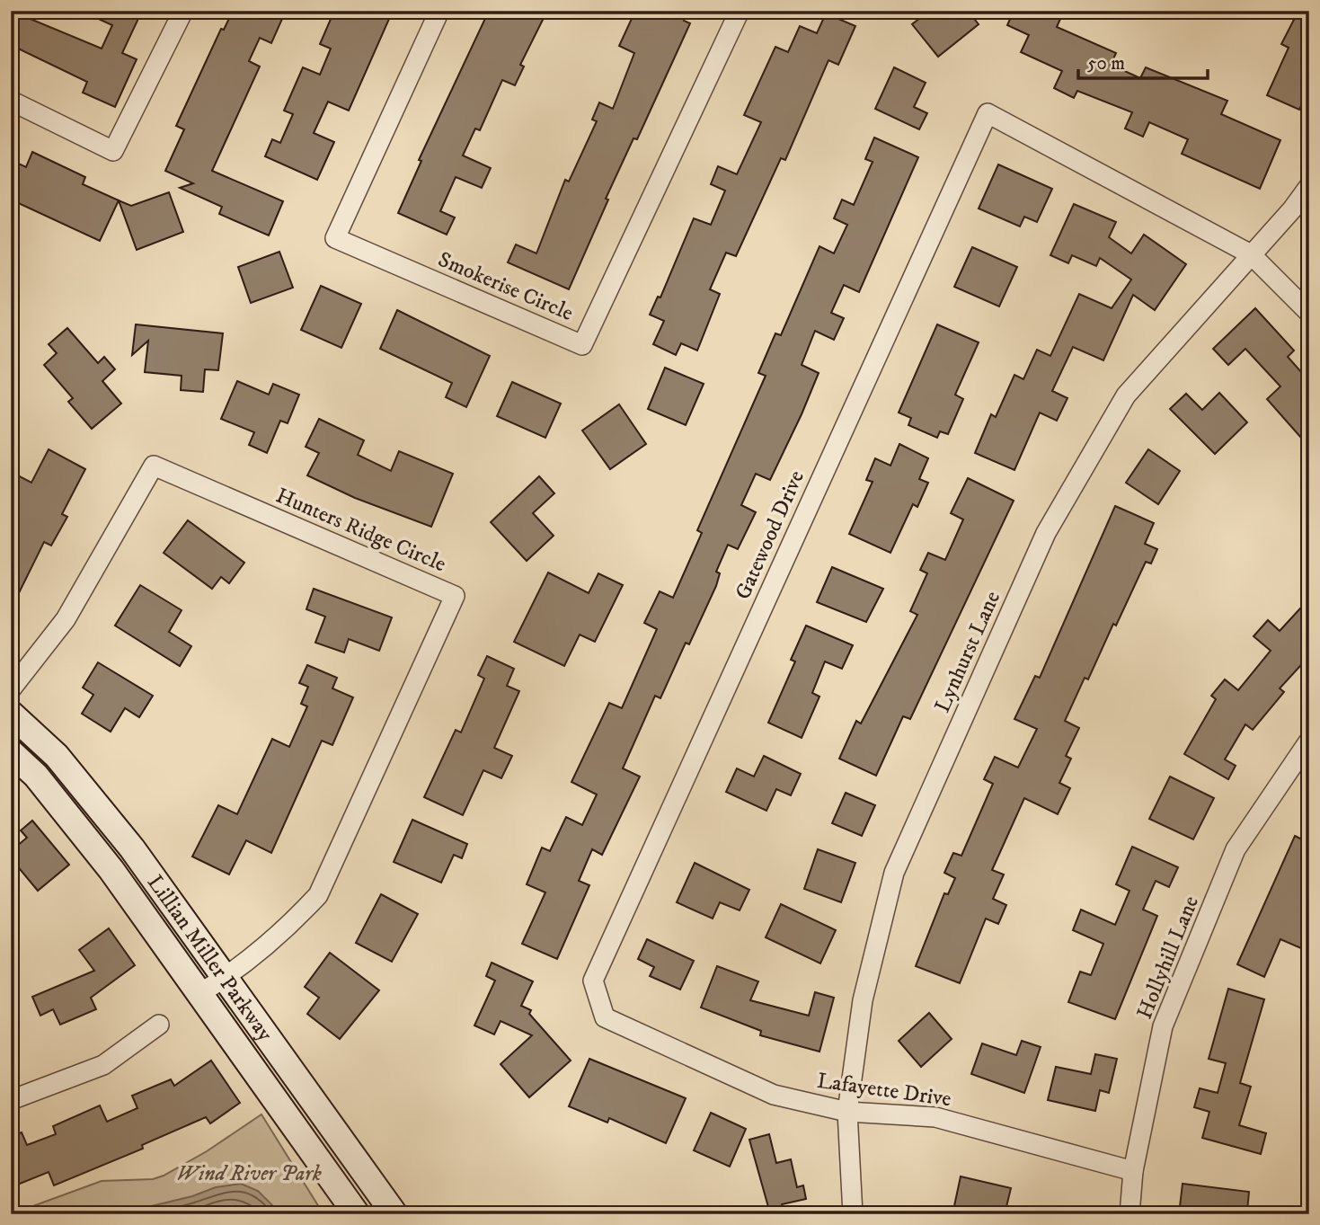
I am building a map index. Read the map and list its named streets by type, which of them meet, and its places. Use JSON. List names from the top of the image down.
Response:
{
  "streets": {
    "main road": ["Lillian Miller Parkway"],
    "street": [
      "Smokerise Circle",
      "Hunters Ridge Circle",
      "Gatewood Drive",
      "Lynhurst Lane",
      "Hollyhill Lane",
      "Lafayette Drive"
    ]
  },
  "crossings": [
    ["Hunters Ridge Circle", "Lillian Miller Parkway"],
    ["Gatewood Drive", "Lynhurst Lane"],
    ["Gatewood Drive", "Lafayette Drive"],
    ["Lynhurst Lane", "Lafayette Drive"],
    ["Hollyhill Lane", "Lafayette Drive"]
  ],
  "parks": ["Wind River Park"],
  "scale_bar": "50 m"
}
